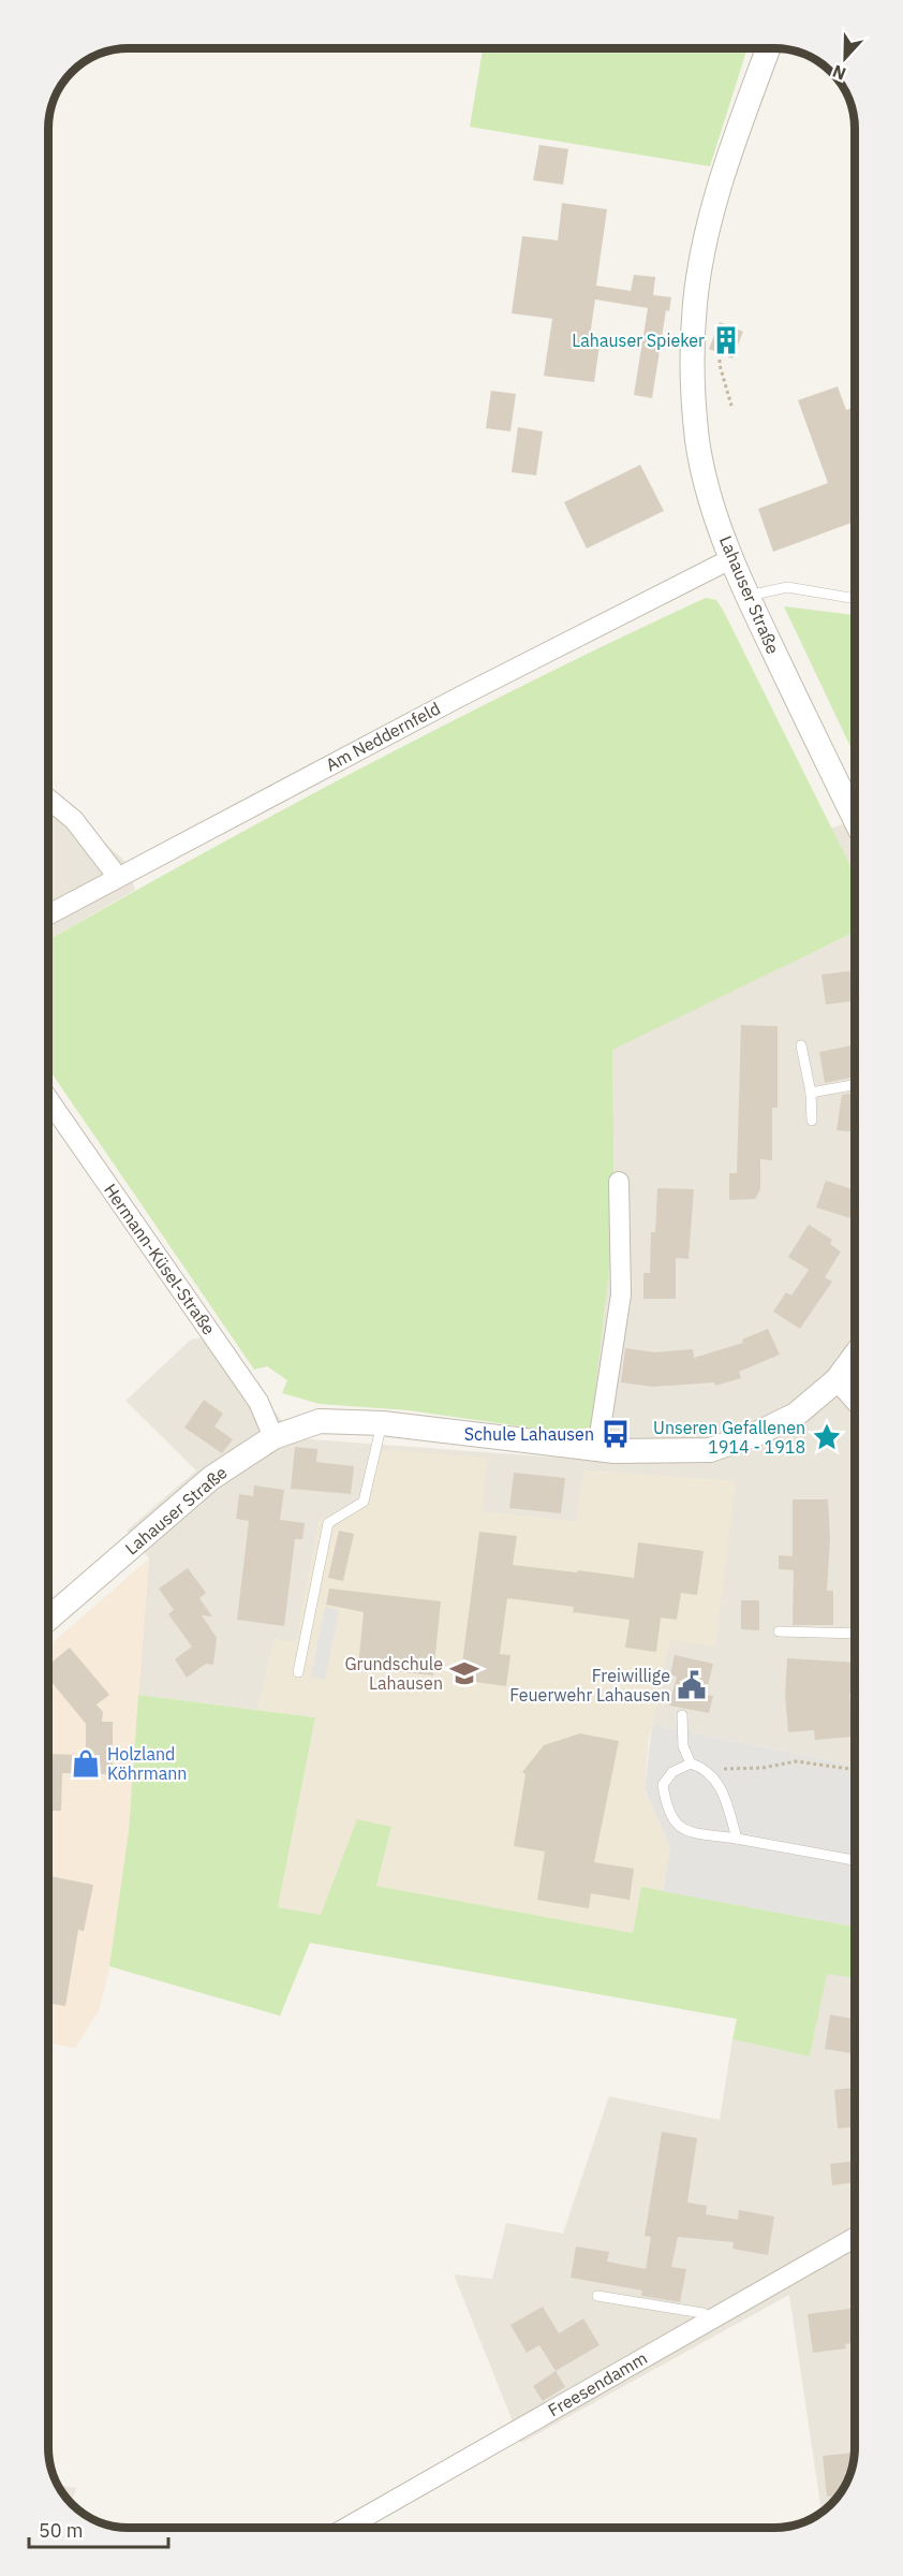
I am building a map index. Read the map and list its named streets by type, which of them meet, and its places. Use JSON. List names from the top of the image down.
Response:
{
  "streets": {
    "street": [
      "Lahauser Straße",
      "Am Neddernfeld",
      "Hermann-Küsel-Straße",
      "Freesendamm"
    ]
  },
  "crossings": [
    ["Lahauser Straße", "Am Neddernfeld"],
    ["Lahauser Straße", "Hermann-Küsel-Straße"]
  ],
  "places": {
    "building": ["Lahauser Spieker"],
    "bus stop": ["Schule Lahausen"],
    "place": ["Unseren Gefallenen 1914 - 1918"],
    "school or university": ["Grundschule Lahausen"],
    "public building": ["Freiwillige Feuerwehr Lahausen"],
    "shop": ["Holzland Köhrmann"]
  },
  "scale_bar": "50 m",
  "north": "bottom"
}
